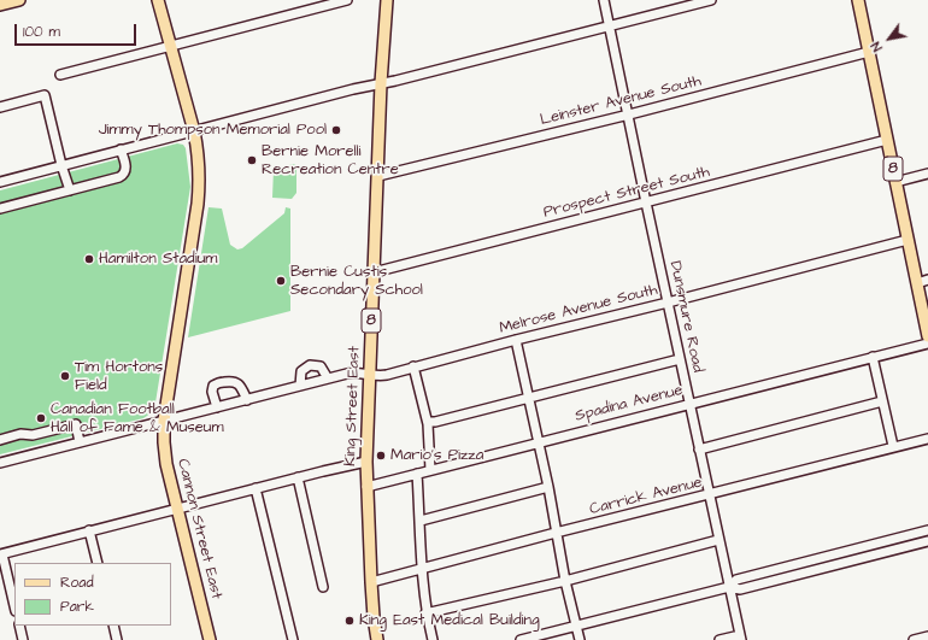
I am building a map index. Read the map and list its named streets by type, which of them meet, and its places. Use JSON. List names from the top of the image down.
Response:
{
  "streets": {
    "main road": ["8", "King Street East", "Cannon Street East"],
    "street": [
      "Leinster Avenue South",
      "Prospect Street South",
      "Melrose Avenue South",
      "Dunsmure Road",
      "Spadina Avenue",
      "Carrick Avenue"
    ]
  },
  "crossings": [
    ["Leinster Avenue South", "8"],
    ["Leinster Avenue South", "Dunsmure Road"],
    ["Leinster Avenue South", "King Street East"],
    ["8", "Prospect Street South"],
    ["8", "Melrose Avenue South"],
    ["Prospect Street South", "Dunsmure Road"],
    ["Prospect Street South", "King Street East"],
    ["Melrose Avenue South", "Dunsmure Road"],
    ["Melrose Avenue South", "King Street East"],
    ["Melrose Avenue South", "Cannon Street East"],
    ["Dunsmure Road", "Spadina Avenue"],
    ["Dunsmure Road", "Carrick Avenue"],
    ["Spadina Avenue", "King Street East"],
    ["King Street East", "Carrick Avenue"]
  ],
  "places": [
    "Jimmy Thompson Memorial Pool",
    "Bernie Morelli Recreation Centre",
    "Hamilton Stadium",
    "Bernie Custis Secondary School",
    "Tim Hortons Field",
    "Canadian Football Hall of Fame & Museum",
    "Mario's Pizza",
    "King East Medical Building"
  ],
  "legend": ["Road", "Park"],
  "scale_bar": "100 m",
  "north": "bottom left"
}
